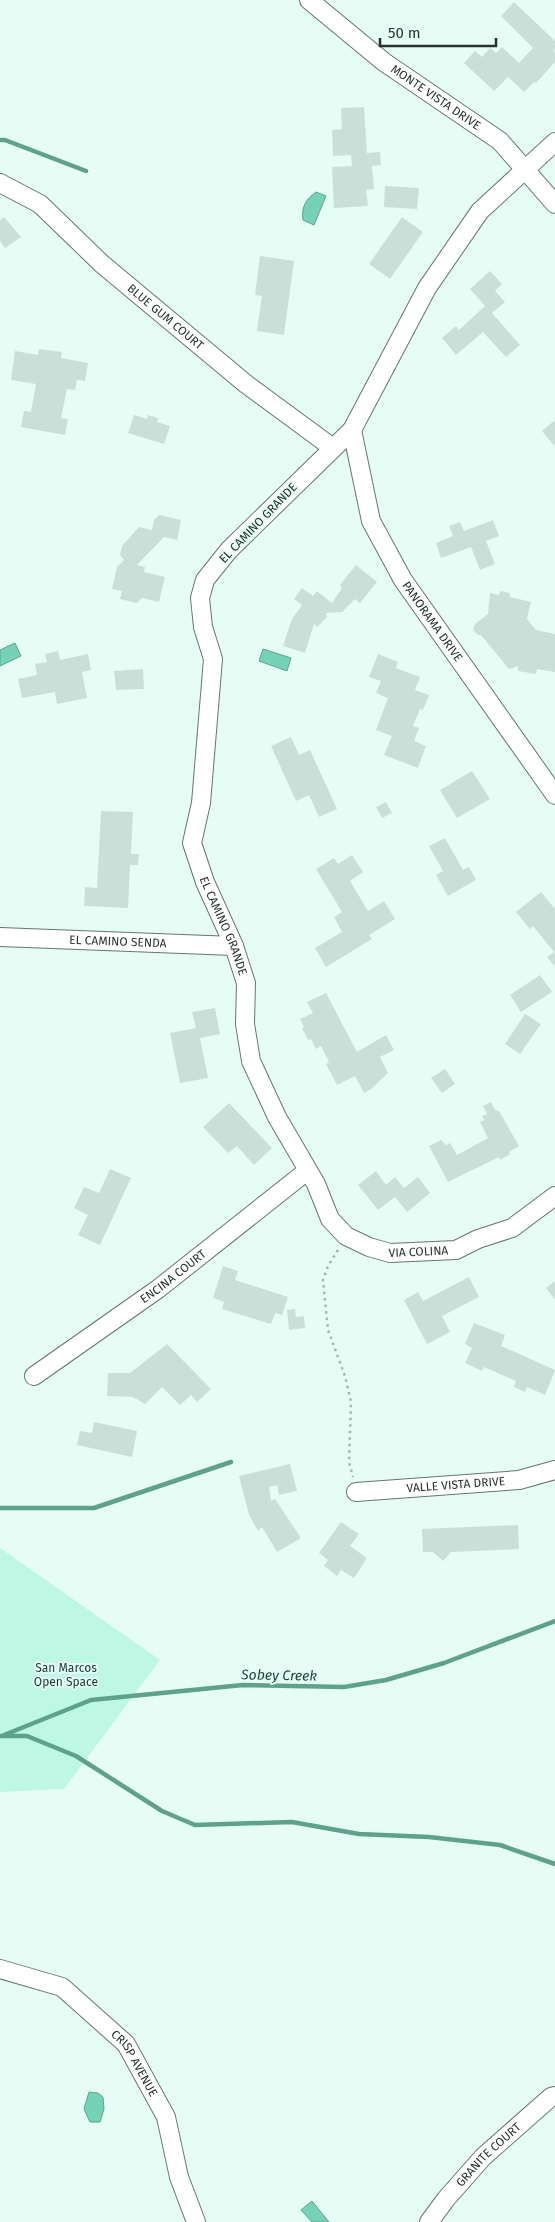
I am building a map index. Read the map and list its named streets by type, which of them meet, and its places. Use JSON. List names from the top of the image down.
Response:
{
  "streets": {
    "street": [
      "MONTE VISTA DRIVE",
      "BLUE GUM COURT",
      "EL CAMINO GRANDE",
      "PANORAMA DRIVE",
      "EL CAMINO SENDA",
      "VIA COLINA",
      "ENCINA COURT",
      "VALLE VISTA DRIVE",
      "CRISP AVENUE",
      "GRANITE COURT"
    ]
  },
  "crossings": [
    ["MONTE VISTA DRIVE", "EL CAMINO GRANDE"],
    ["BLUE GUM COURT", "EL CAMINO GRANDE"],
    ["EL CAMINO GRANDE", "PANORAMA DRIVE"],
    ["EL CAMINO GRANDE", "EL CAMINO SENDA"],
    ["EL CAMINO GRANDE", "VIA COLINA"],
    ["EL CAMINO GRANDE", "ENCINA COURT"],
    ["VIA COLINA", "ENCINA COURT"]
  ],
  "water": ["Sobey Creek"],
  "parks": ["San Marcos Open Space"],
  "scale_bar": "50 m"
}
